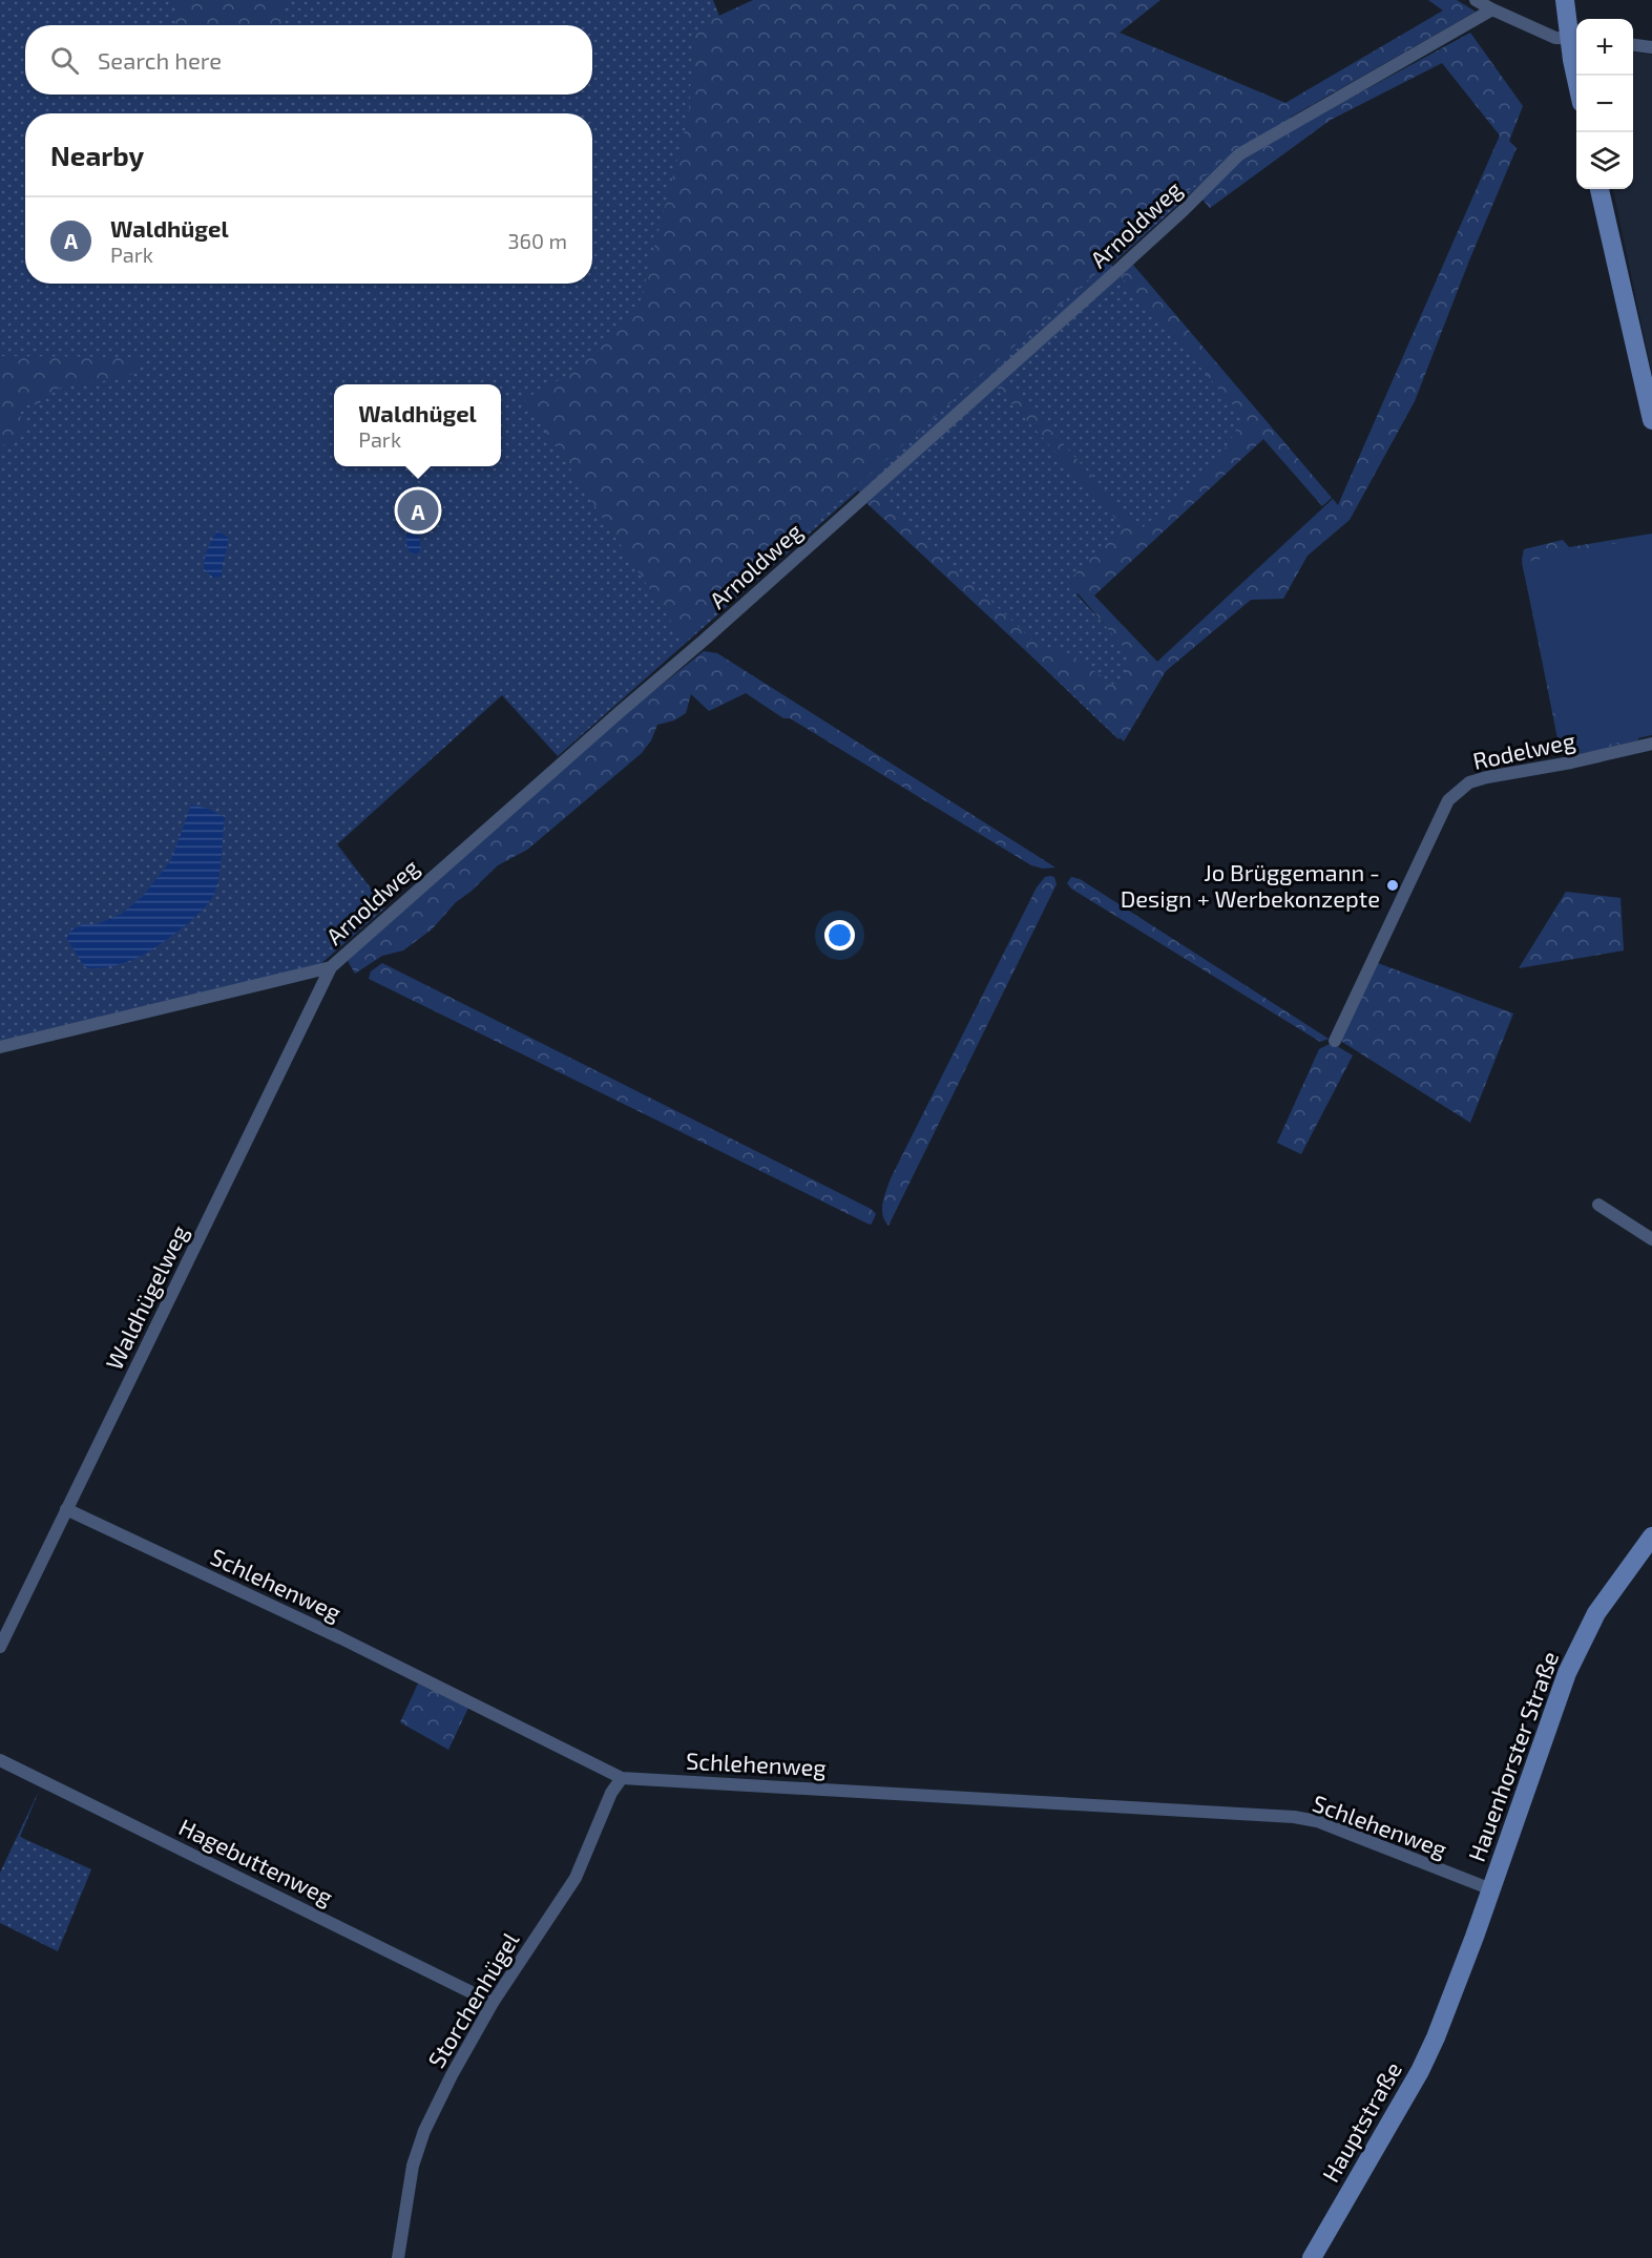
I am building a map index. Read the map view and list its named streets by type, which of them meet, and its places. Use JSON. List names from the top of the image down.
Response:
{
  "streets": {
    "street": [
      "Arnoldweg",
      "Rodelweg",
      "Waldhügelweg",
      "Schlehenweg",
      "Hauenhorster Straße",
      "Hagebuttenweg",
      "Storchenhügel",
      "Hauptstraße"
    ]
  },
  "crossings": [
    ["Arnoldweg", "Waldhügelweg"],
    ["Waldhügelweg", "Schlehenweg"],
    ["Schlehenweg", "Hauenhorster Straße"],
    ["Schlehenweg", "Storchenhügel"],
    ["Hauenhorster Straße", "Hauptstraße"],
    ["Hagebuttenweg", "Storchenhügel"]
  ],
  "places": ["Jo Brüggemann - Design + Werbekonzepte"],
  "page": {
    "map_buttons": ["+", "−"],
    "search": "Search here",
    "heading": "Nearby",
    "list": [
      {
        "mark": "A",
        "name": "Waldhügel",
        "note": "Park",
        "value": "360 m"
      }
    ],
    "popup": ["Waldhügel", "Park"],
    "pins": "A"
  }
}
